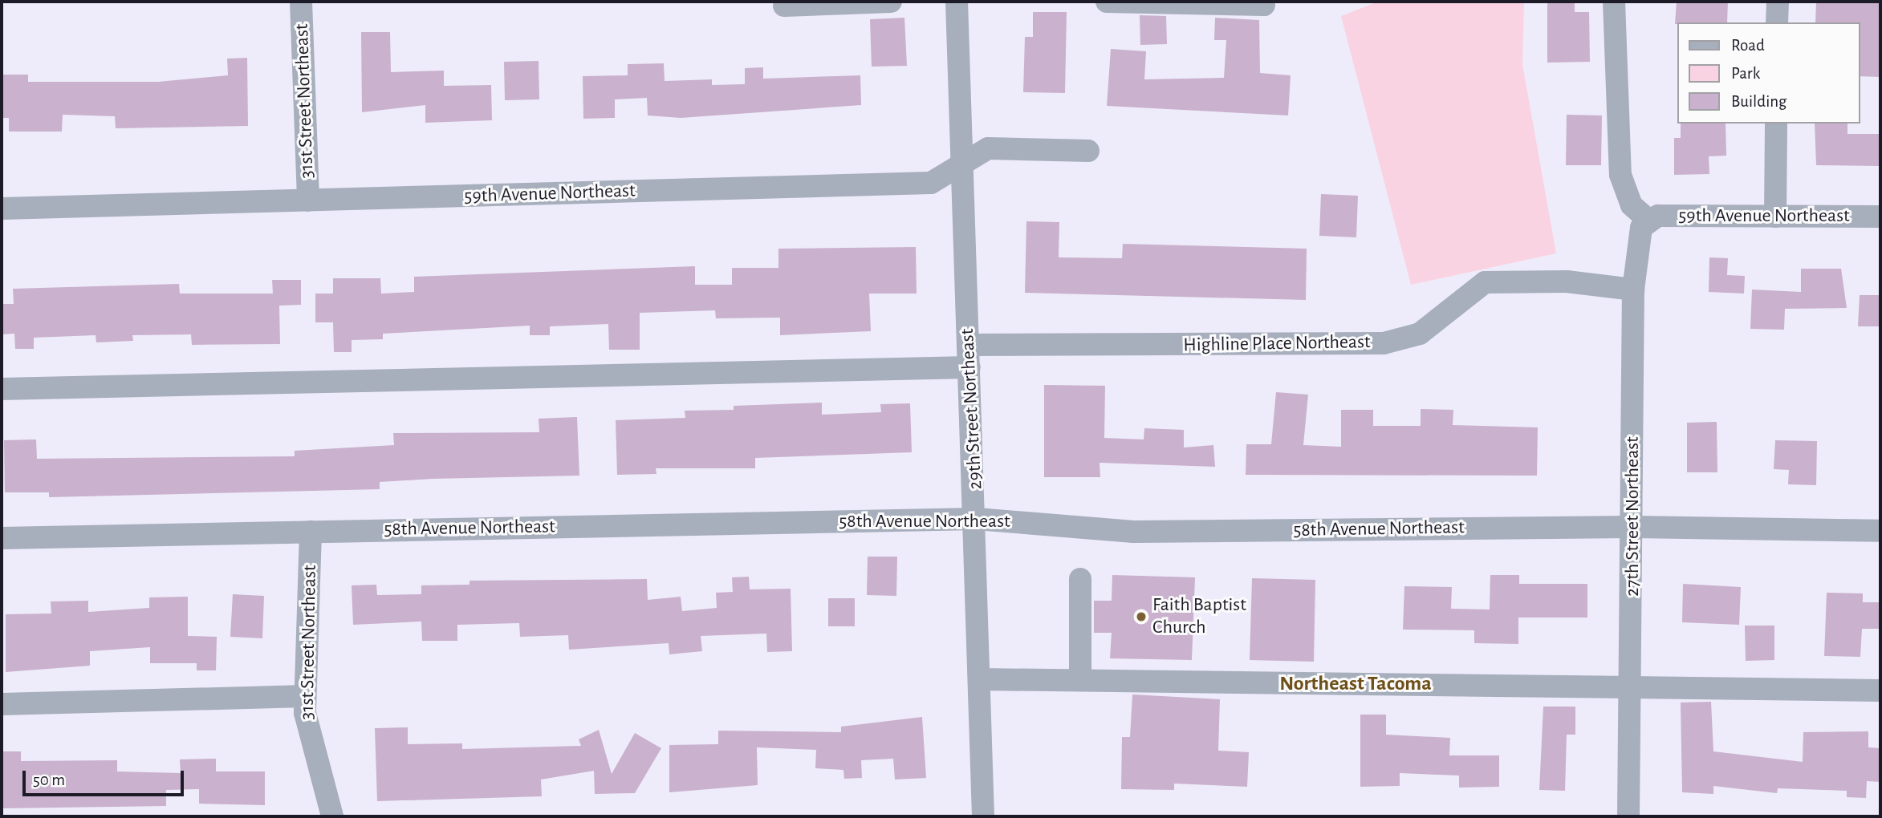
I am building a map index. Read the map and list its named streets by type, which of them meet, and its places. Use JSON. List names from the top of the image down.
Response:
{
  "streets": {
    "street": [
      "31st Street Northeast",
      "59th Avenue Northeast",
      "Highline Place Northeast",
      "29th Street Northeast",
      "27th Street Northeast",
      "58th Avenue Northeast"
    ]
  },
  "crossings": [
    ["31st Street Northeast", "59th Avenue Northeast"],
    ["31st Street Northeast", "58th Avenue Northeast"],
    ["59th Avenue Northeast", "29th Street Northeast"],
    ["59th Avenue Northeast", "27th Street Northeast"],
    ["Highline Place Northeast", "29th Street Northeast"],
    ["Highline Place Northeast", "27th Street Northeast"],
    ["29th Street Northeast", "58th Avenue Northeast"],
    ["27th Street Northeast", "58th Avenue Northeast"]
  ],
  "districts": ["Northeast Tacoma"],
  "places": ["Faith Baptist Church"],
  "legend": ["Road", "Park", "Building"],
  "scale_bar": "50 m"
}
